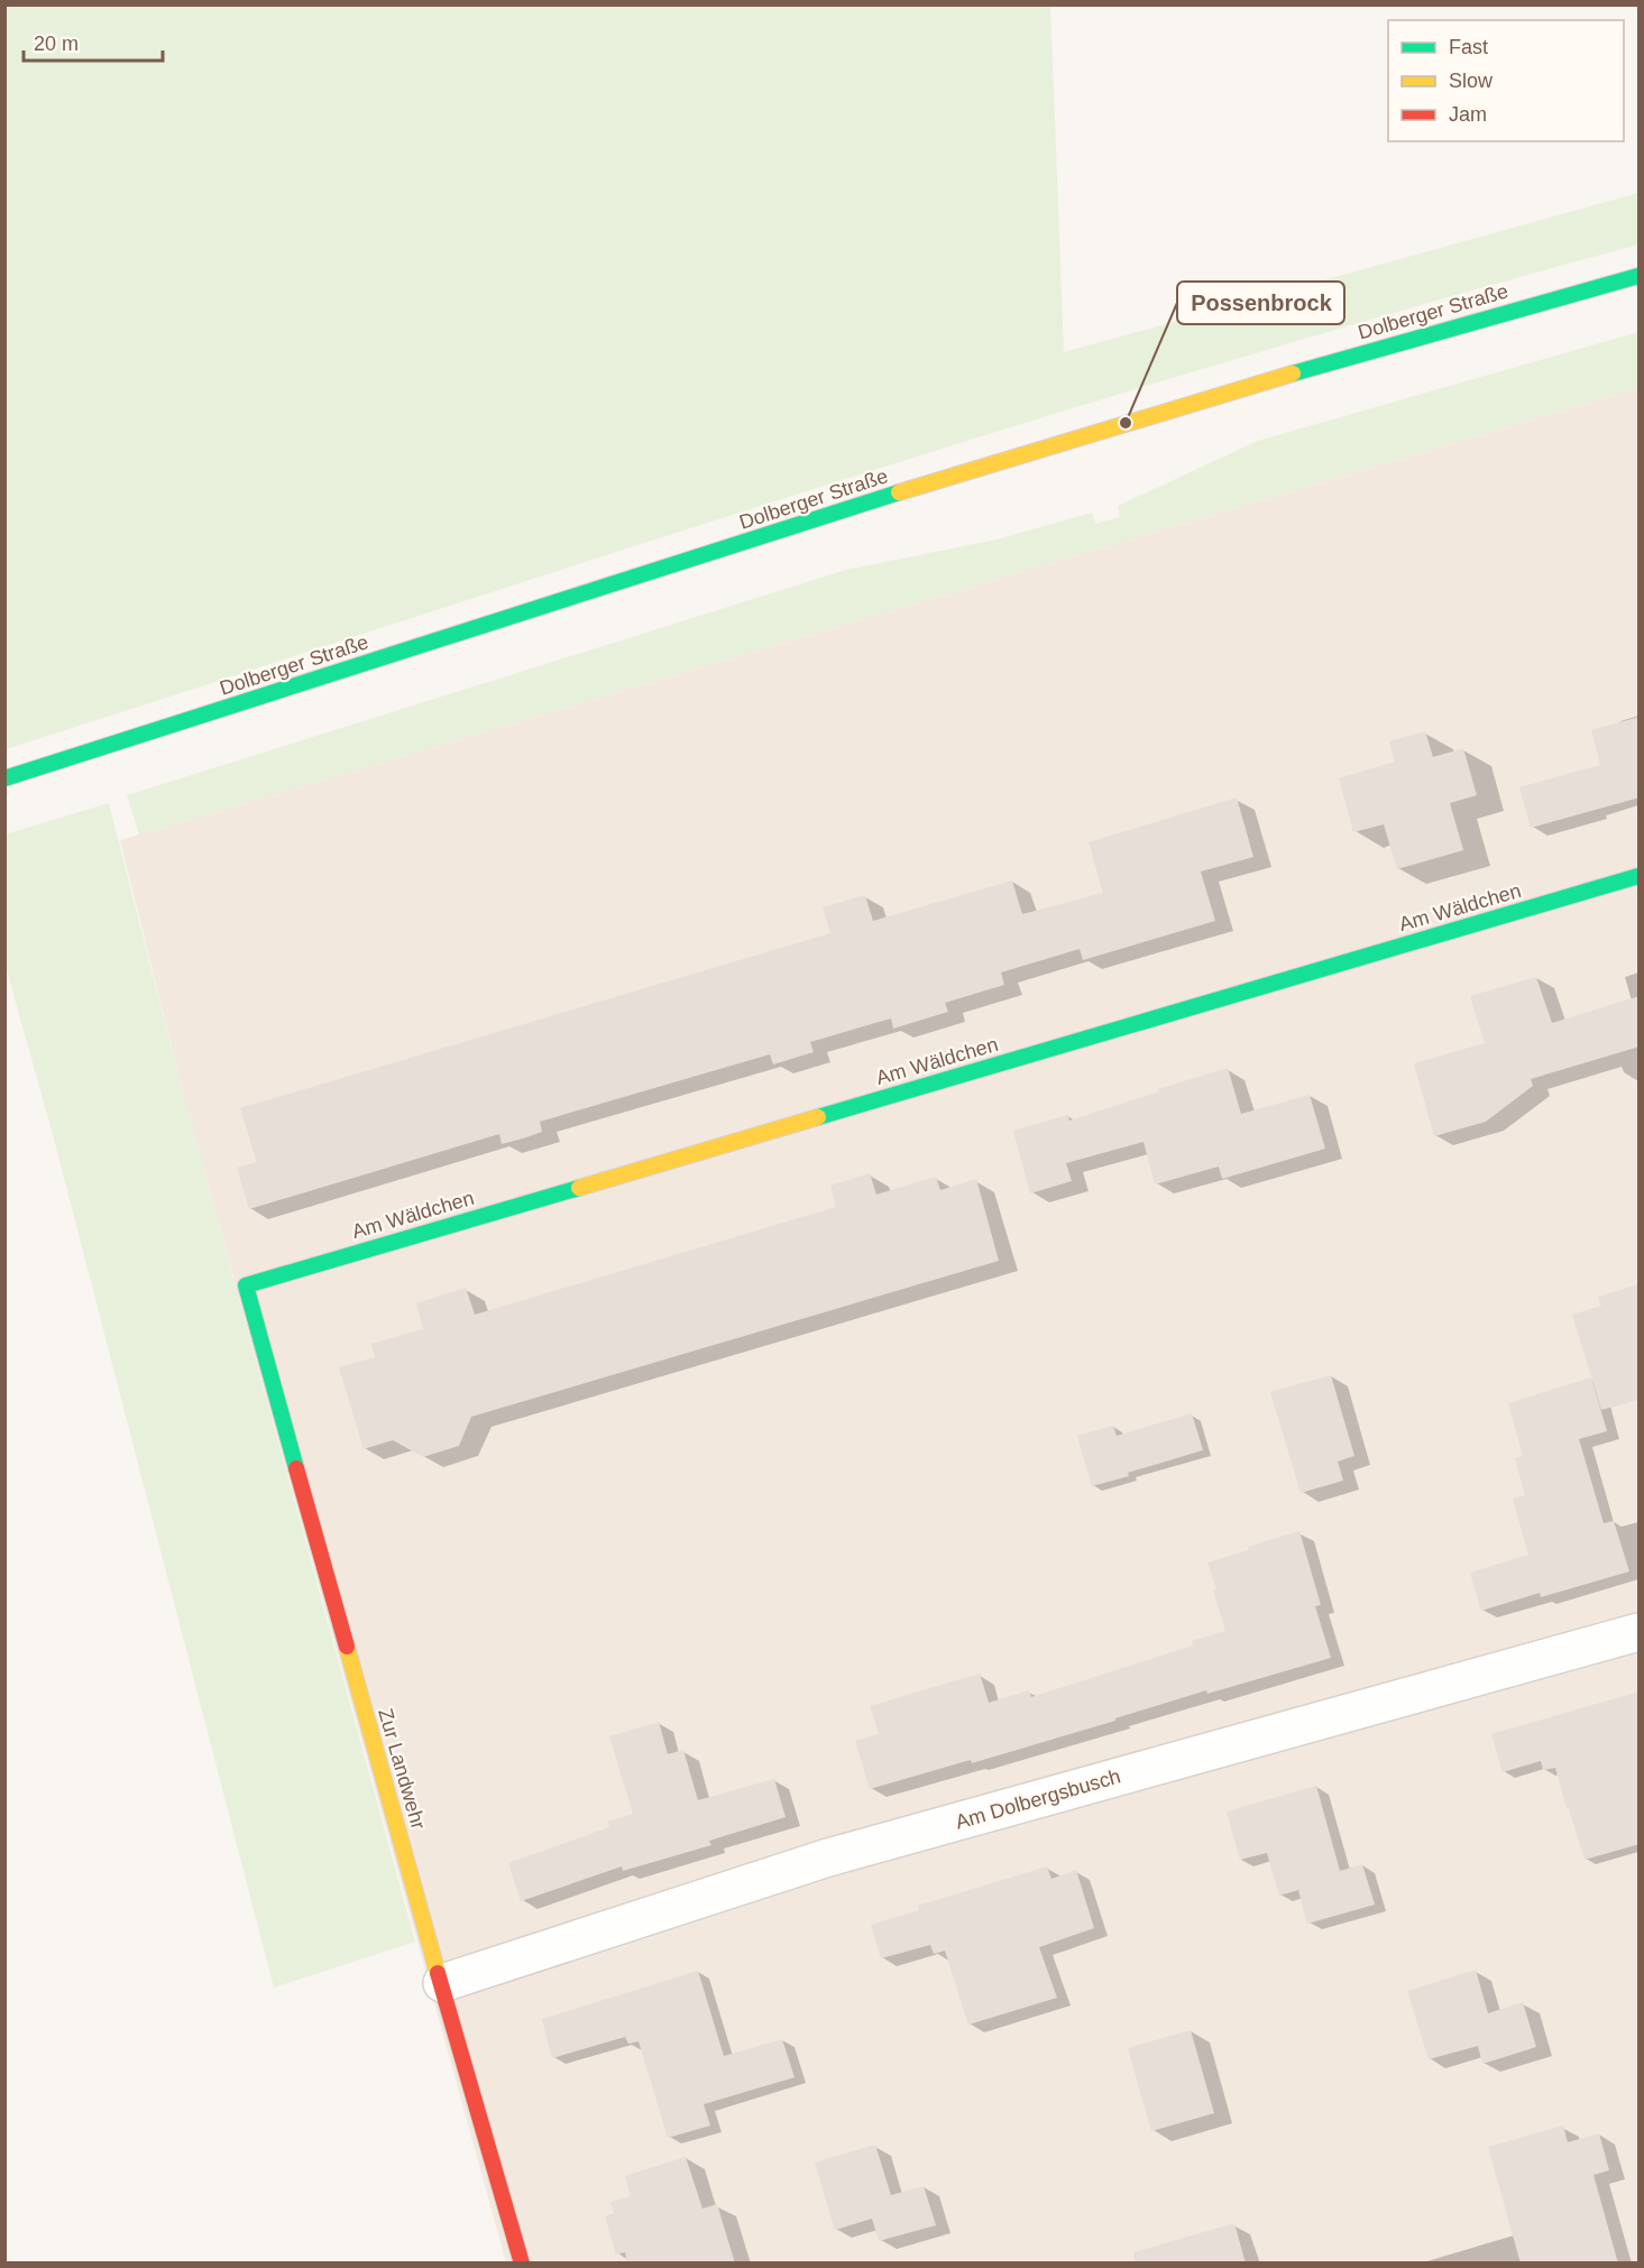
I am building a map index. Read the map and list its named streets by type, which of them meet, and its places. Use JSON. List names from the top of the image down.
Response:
{
  "streets": {
    "street": [
      "Dolberger Straße",
      "Am Wäldchen",
      "Zur Landwehr",
      "Am Dolbergsbusch"
    ]
  },
  "crossings": [
    ["Am Wäldchen", "Zur Landwehr"],
    ["Zur Landwehr", "Am Dolbergsbusch"]
  ],
  "places": ["Possenbrock"],
  "legend": ["Fast", "Slow", "Jam"],
  "scale_bar": "20 m"
}
